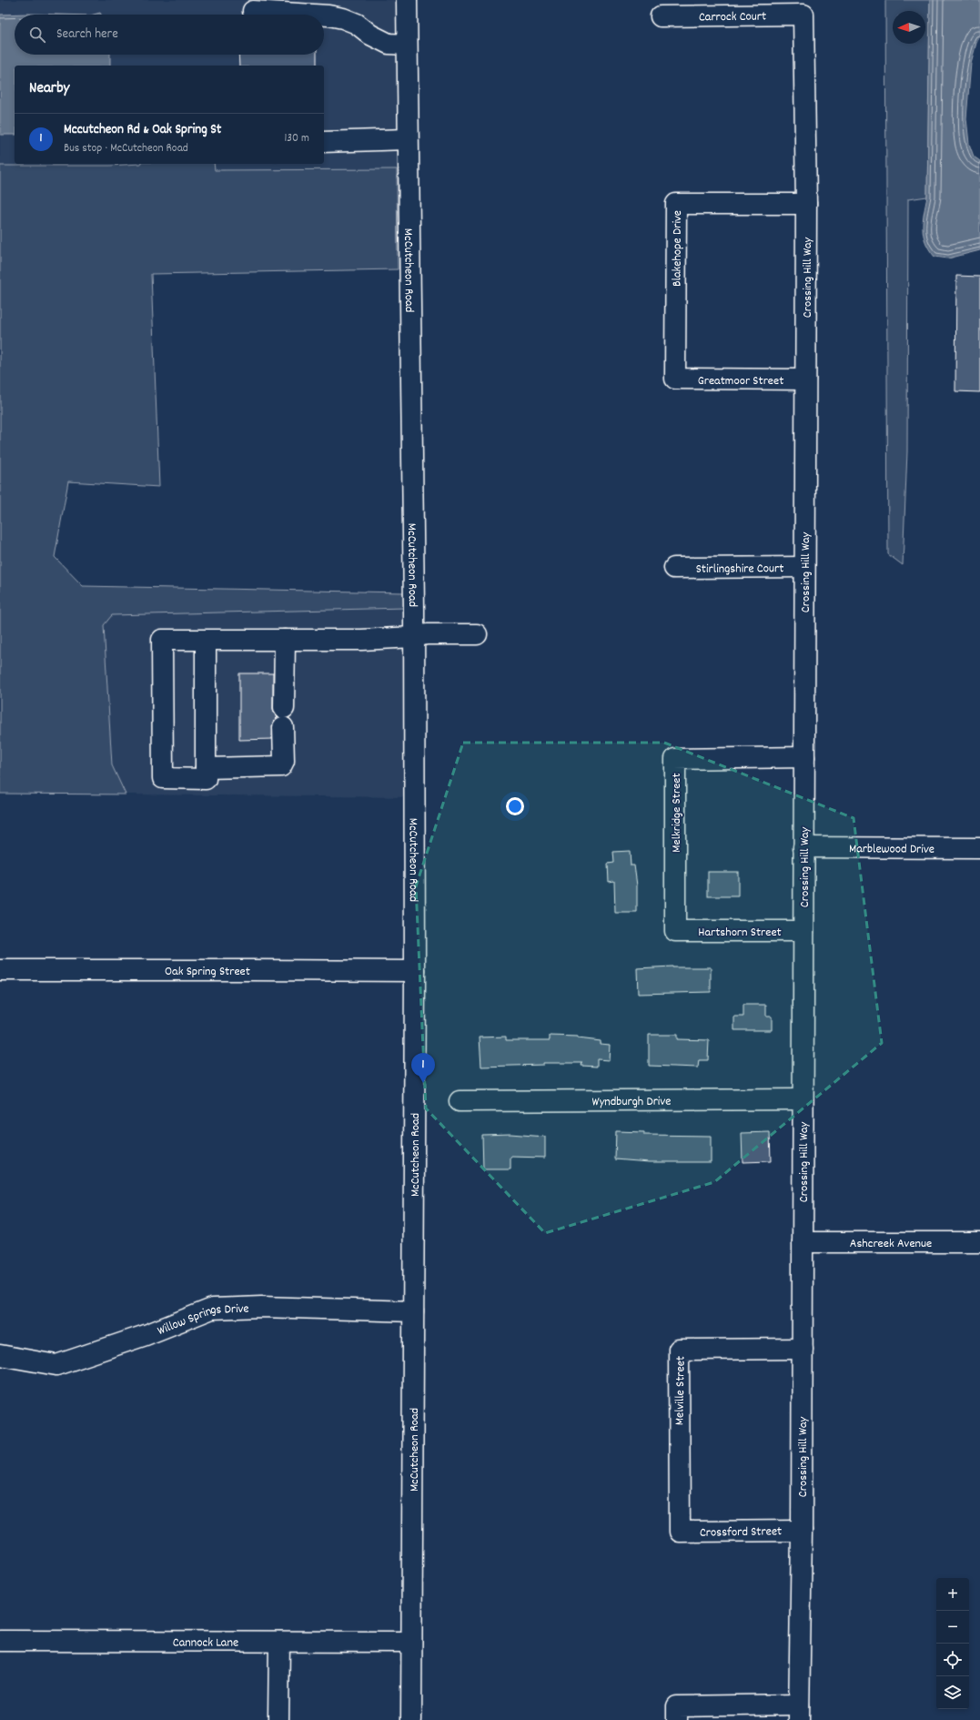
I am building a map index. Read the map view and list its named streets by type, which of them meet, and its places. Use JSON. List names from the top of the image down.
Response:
{
  "streets": {
    "street": [
      "Carrock Court",
      "Blakehope Drive",
      "McCutcheon Road",
      "Crossing Hill Way",
      "Greatmoor Street",
      "Stirlingshire Court",
      "Melkridge Street",
      "Marblewood Drive",
      "Hartshorn Street",
      "Oak Spring Street",
      "Wyndburgh Drive",
      "Ashcreek Avenue",
      "Willow Springs Drive",
      "Melville Street",
      "Crossford Street",
      "Cannock Lane"
    ]
  },
  "crossings": [
    ["Carrock Court", "Crossing Hill Way"],
    ["Blakehope Drive", "Crossing Hill Way"],
    ["Blakehope Drive", "Greatmoor Street"],
    ["McCutcheon Road", "Oak Spring Street"],
    ["McCutcheon Road", "Willow Springs Drive"],
    ["McCutcheon Road", "Cannock Lane"],
    ["Crossing Hill Way", "Greatmoor Street"],
    ["Crossing Hill Way", "Stirlingshire Court"],
    ["Crossing Hill Way", "Melkridge Street"],
    ["Crossing Hill Way", "Marblewood Drive"],
    ["Crossing Hill Way", "Hartshorn Street"],
    ["Crossing Hill Way", "Wyndburgh Drive"],
    ["Crossing Hill Way", "Ashcreek Avenue"],
    ["Crossing Hill Way", "Melville Street"],
    ["Crossing Hill Way", "Crossford Street"],
    ["Melkridge Street", "Hartshorn Street"],
    ["Melville Street", "Crossford Street"]
  ],
  "north": "left",
  "page": {
    "search": "Search here",
    "heading": "Nearby",
    "list": [
      {
        "mark": "1",
        "name": "Mccutcheon Rd & Oak Spring St",
        "note": "Bus stop · McCutcheon Road",
        "value": "130 m"
      }
    ],
    "pins": "1",
    "map_buttons": ["+", "−"]
  }
}
